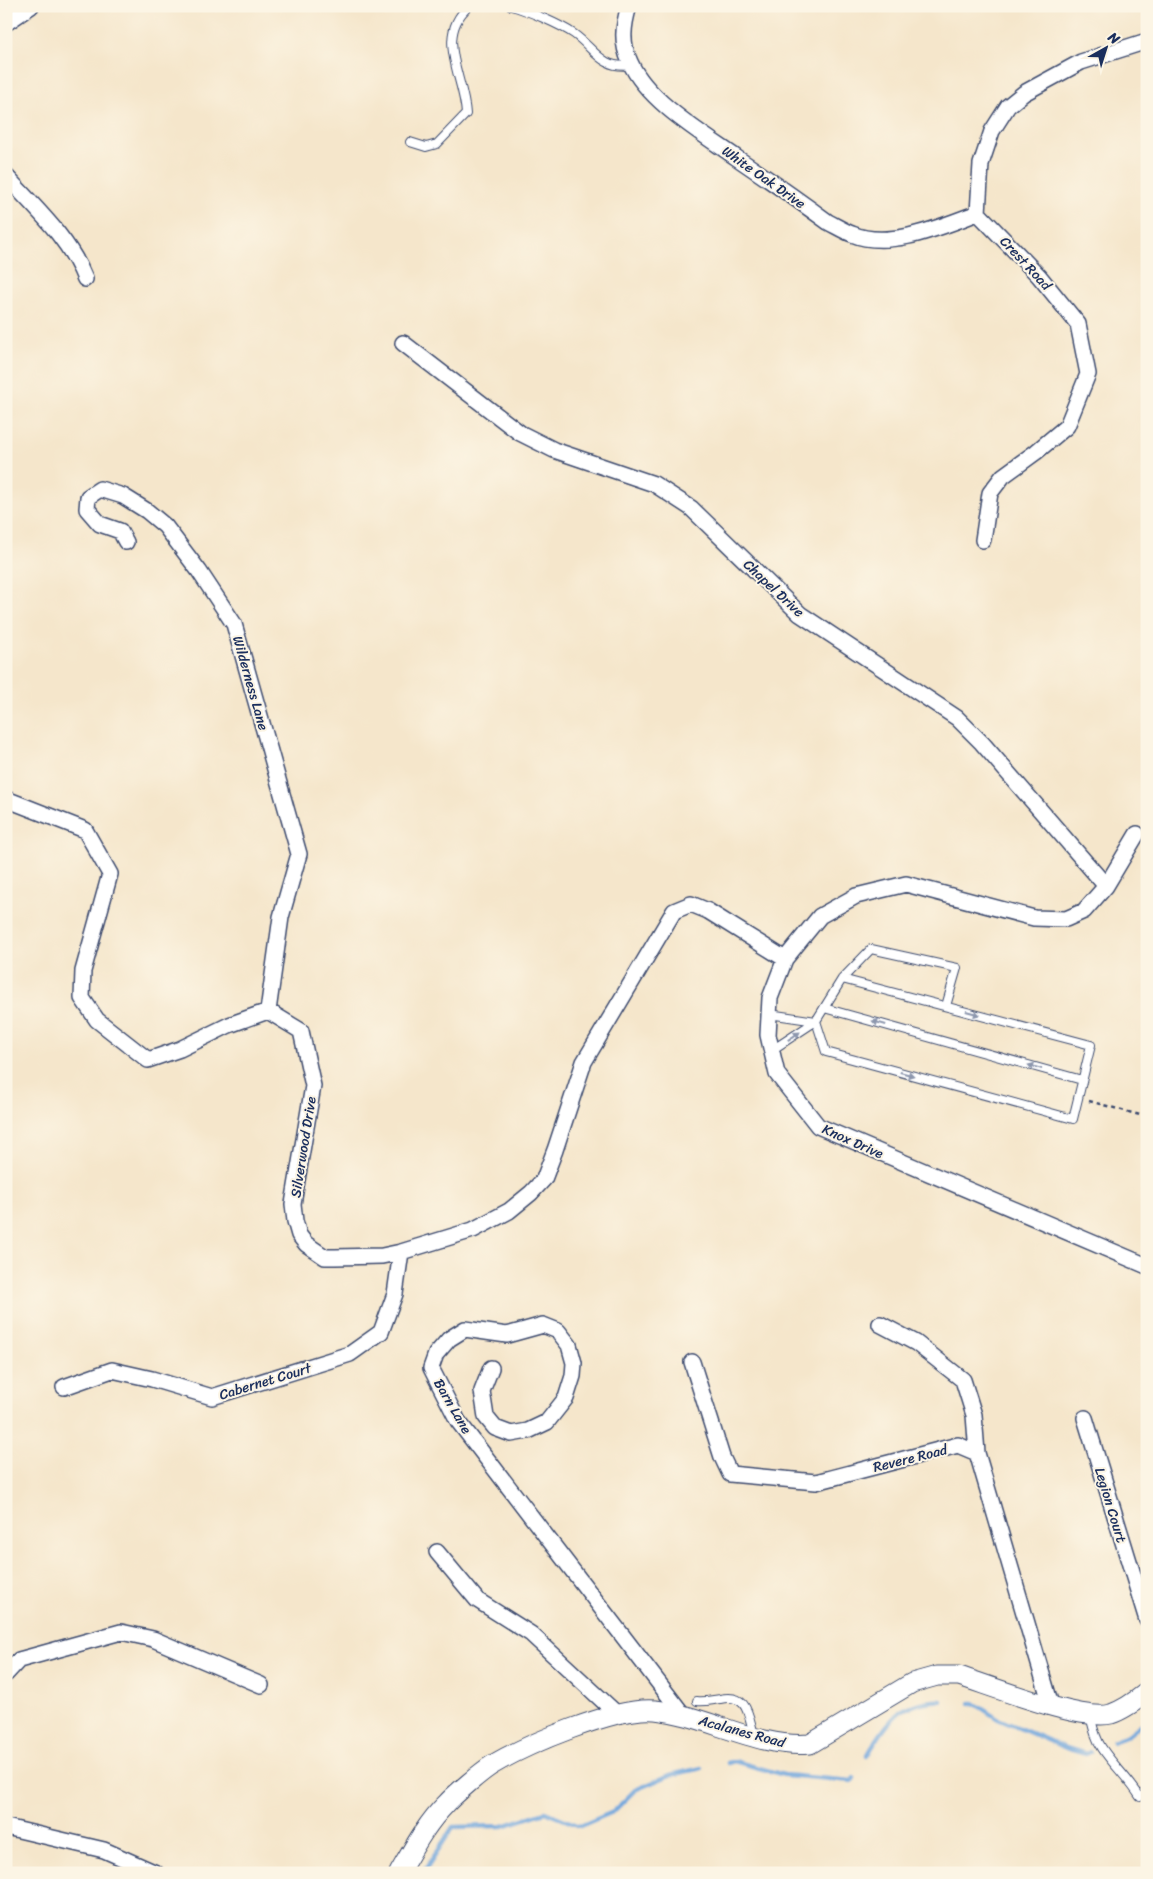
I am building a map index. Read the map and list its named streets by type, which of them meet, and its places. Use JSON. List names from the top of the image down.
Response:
{
  "streets": {
    "street": [
      "White Oak Drive",
      "Crest Road",
      "Chapel Drive",
      "Wilderness Lane",
      "Knox Drive",
      "Silverwood Drive",
      "Cabernet Court",
      "Barn Lane",
      "Revere Road",
      "Legion Court",
      "Acalanes Road"
    ]
  },
  "crossings": [
    ["White Oak Drive", "Crest Road"],
    ["Chapel Drive", "Knox Drive"],
    ["Wilderness Lane", "Silverwood Drive"],
    ["Knox Drive", "Silverwood Drive"],
    ["Silverwood Drive", "Cabernet Court"],
    ["Barn Lane", "Acalanes Road"]
  ],
  "north": "top right"
}
